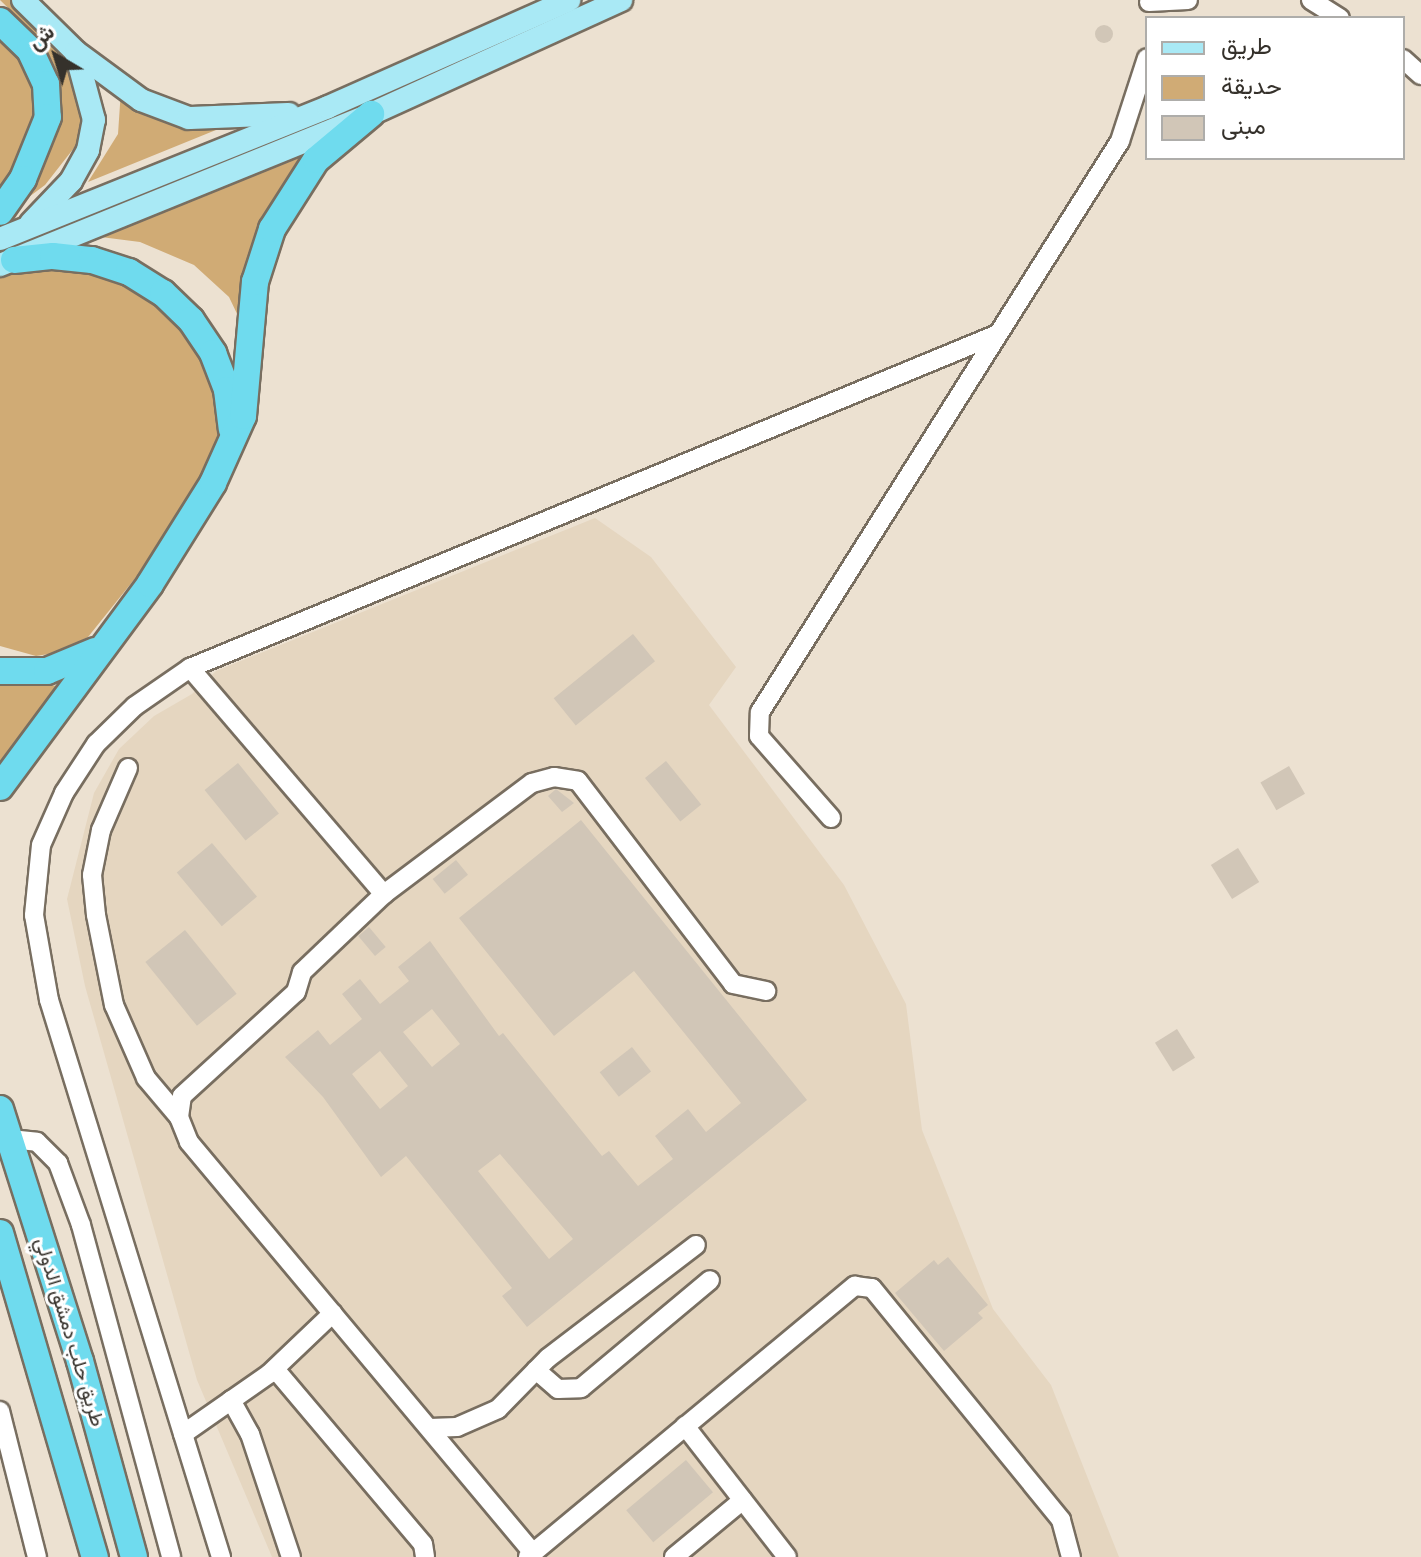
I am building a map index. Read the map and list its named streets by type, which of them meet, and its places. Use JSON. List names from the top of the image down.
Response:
{
  "streets": {
    "highway": ["طريق حلب دمشق الدولي"]
  },
  "legend": ["طريق", "حديقة", "مبنى"],
  "north": "top left"
}
